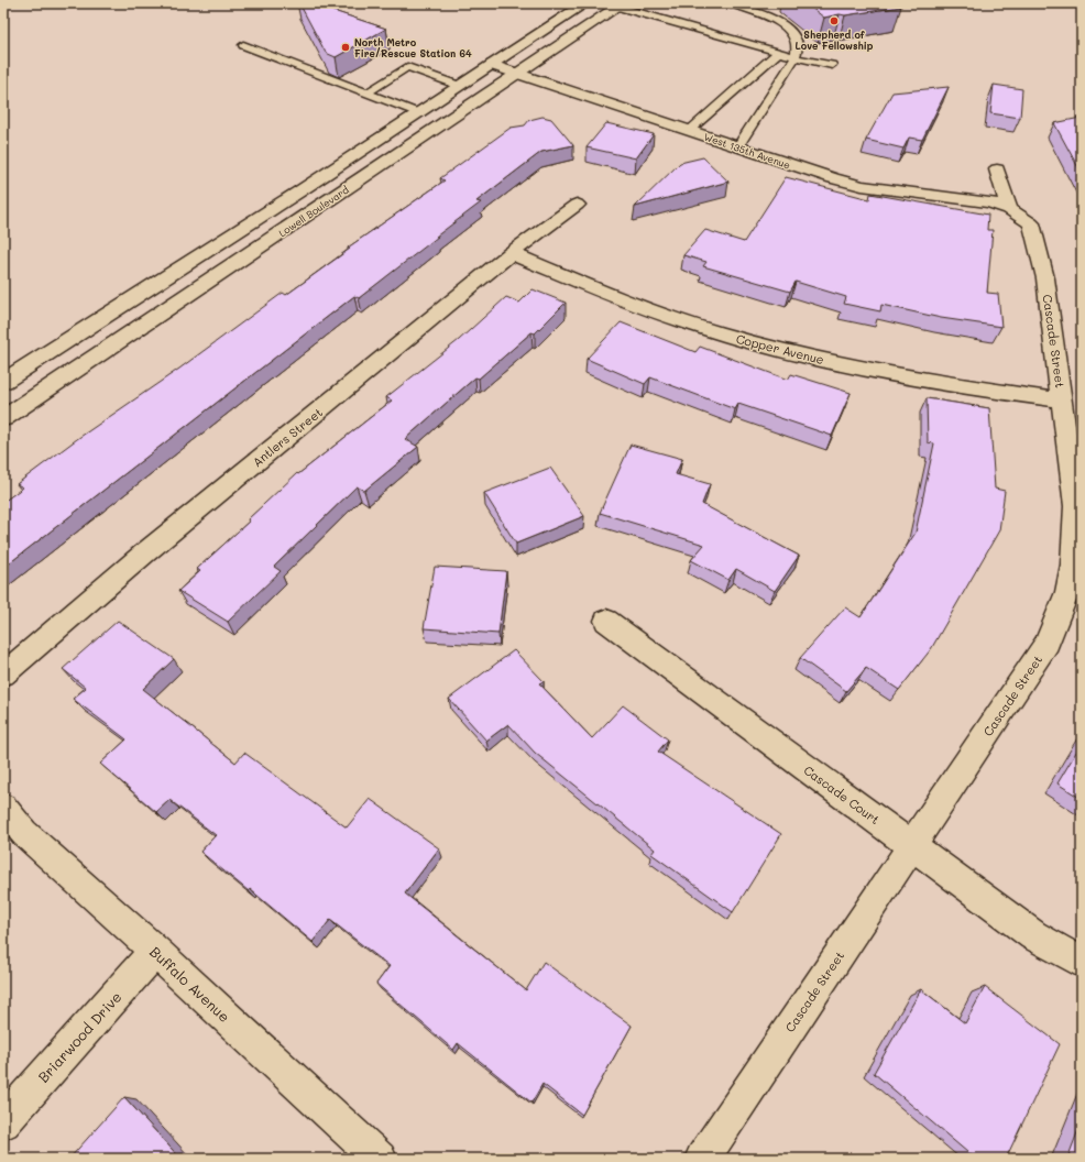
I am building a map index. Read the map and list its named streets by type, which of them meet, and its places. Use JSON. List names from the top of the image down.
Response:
{
  "streets": {
    "street": [
      "West 135th Avenue",
      "Lowell Boulevard",
      "Cascade Street",
      "Copper Avenue",
      "Antlers Street",
      "Cascade Court",
      "Buffalo Avenue",
      "Briarwood Drive"
    ]
  },
  "crossings": [
    ["West 135th Avenue", "Lowell Boulevard"],
    ["West 135th Avenue", "Cascade Street"],
    ["Cascade Street", "Copper Avenue"],
    ["Cascade Street", "Cascade Court"],
    ["Copper Avenue", "Antlers Street"],
    ["Buffalo Avenue", "Briarwood Drive"]
  ],
  "places": ["Shepherd of Love Fellowship", "North Metro Fire/Rescue Station 64"]
}
